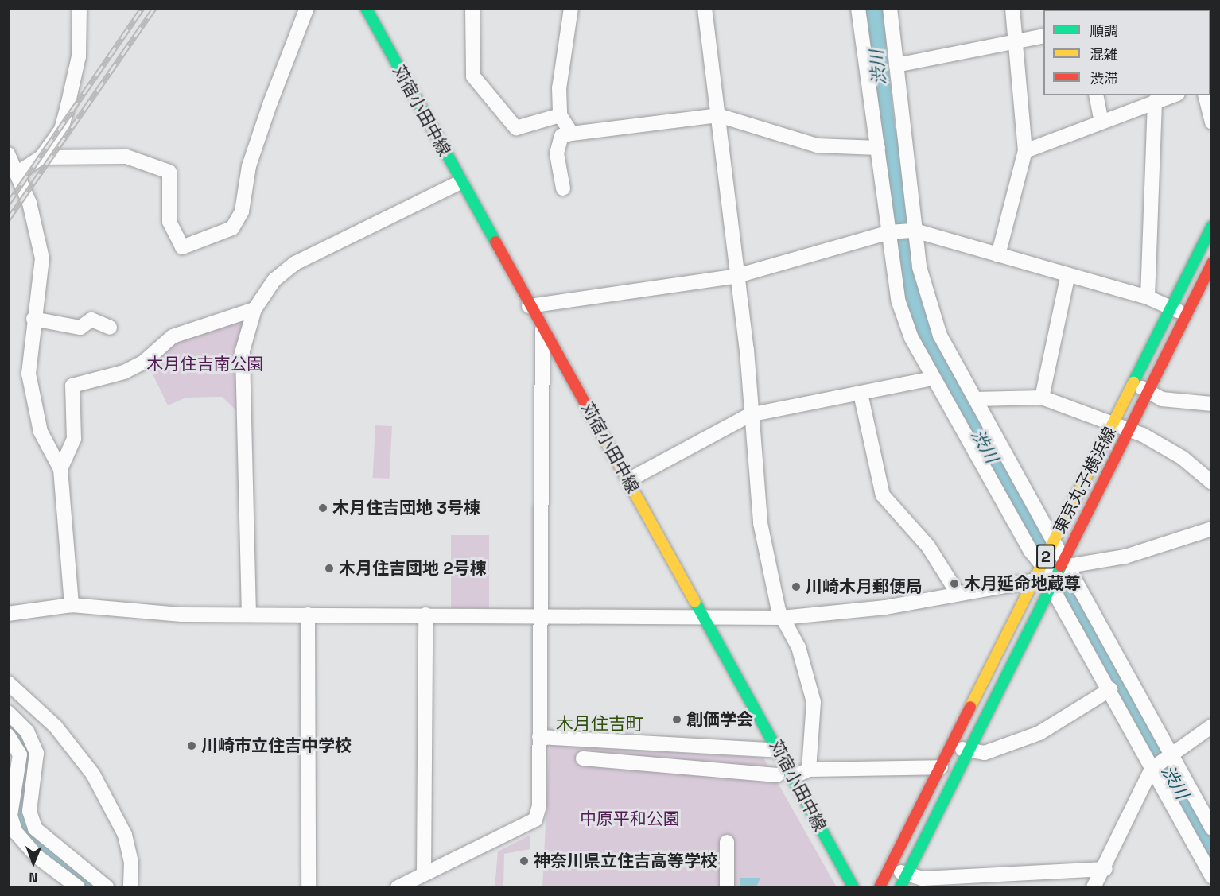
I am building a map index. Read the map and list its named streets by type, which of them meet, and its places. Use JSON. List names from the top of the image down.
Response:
{
  "streets": {
    "main road": ["苅宿小田中線", "東京丸子横浜線", "2"]
  },
  "districts": ["木月住吉町"],
  "water": ["渋川"],
  "parks": ["木月住吉南公園", "中原平和公園"],
  "places": [
    "木月住吉団地 3号棟",
    "木月住吉団地 2号棟",
    "木月延命地蔵尊",
    "川崎木月郵便局",
    "創価学会",
    "川崎市立住吉中学校",
    "神奈川県立住吉高等学校"
  ],
  "legend": ["順調", "混雑", "渋滞"],
  "north": "bottom"
}
